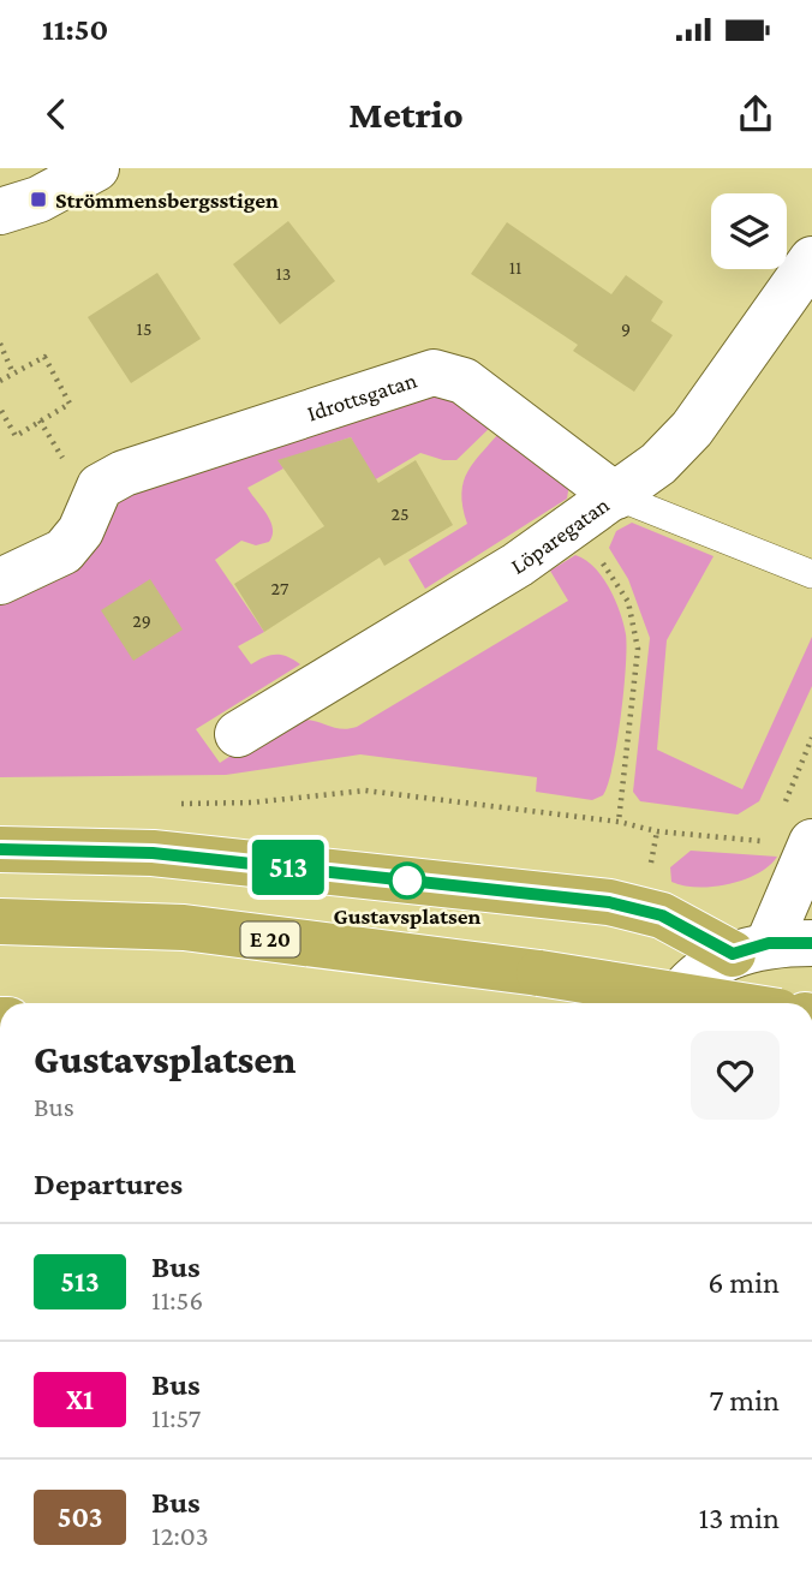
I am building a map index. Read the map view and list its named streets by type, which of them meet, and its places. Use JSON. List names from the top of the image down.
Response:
{
  "streets": {
    "highway": ["E 20"],
    "street": ["Idrottsgatan", "Löparegatan"]
  },
  "crossings": [
    ["Idrottsgatan", "Löparegatan"]
  ],
  "places": {
    "transit": ["Strömmensbergsstigen"],
    "other": ["Gustavsplatsen"]
  },
  "lines": ["bus line 513"],
  "house_numbers": [
    "11",
    "13",
    "15",
    "9",
    "25",
    "27",
    "29"
  ],
  "page": {
    "status": "11:50",
    "header": "Metrio",
    "on_map": "513",
    "heading": [
      ["Gustavsplatsen", "Bus"],
      "Departures"
    ],
    "list": [
      {
        "mark": "513",
        "name": "Bus",
        "note": "11:56",
        "value": "6 min"
      },
      {
        "mark": "X1",
        "name": "Bus",
        "note": "11:57",
        "value": "7 min"
      },
      {
        "mark": "503",
        "name": "Bus",
        "note": "12:03",
        "value": "13 min"
      }
    ]
  }
}
